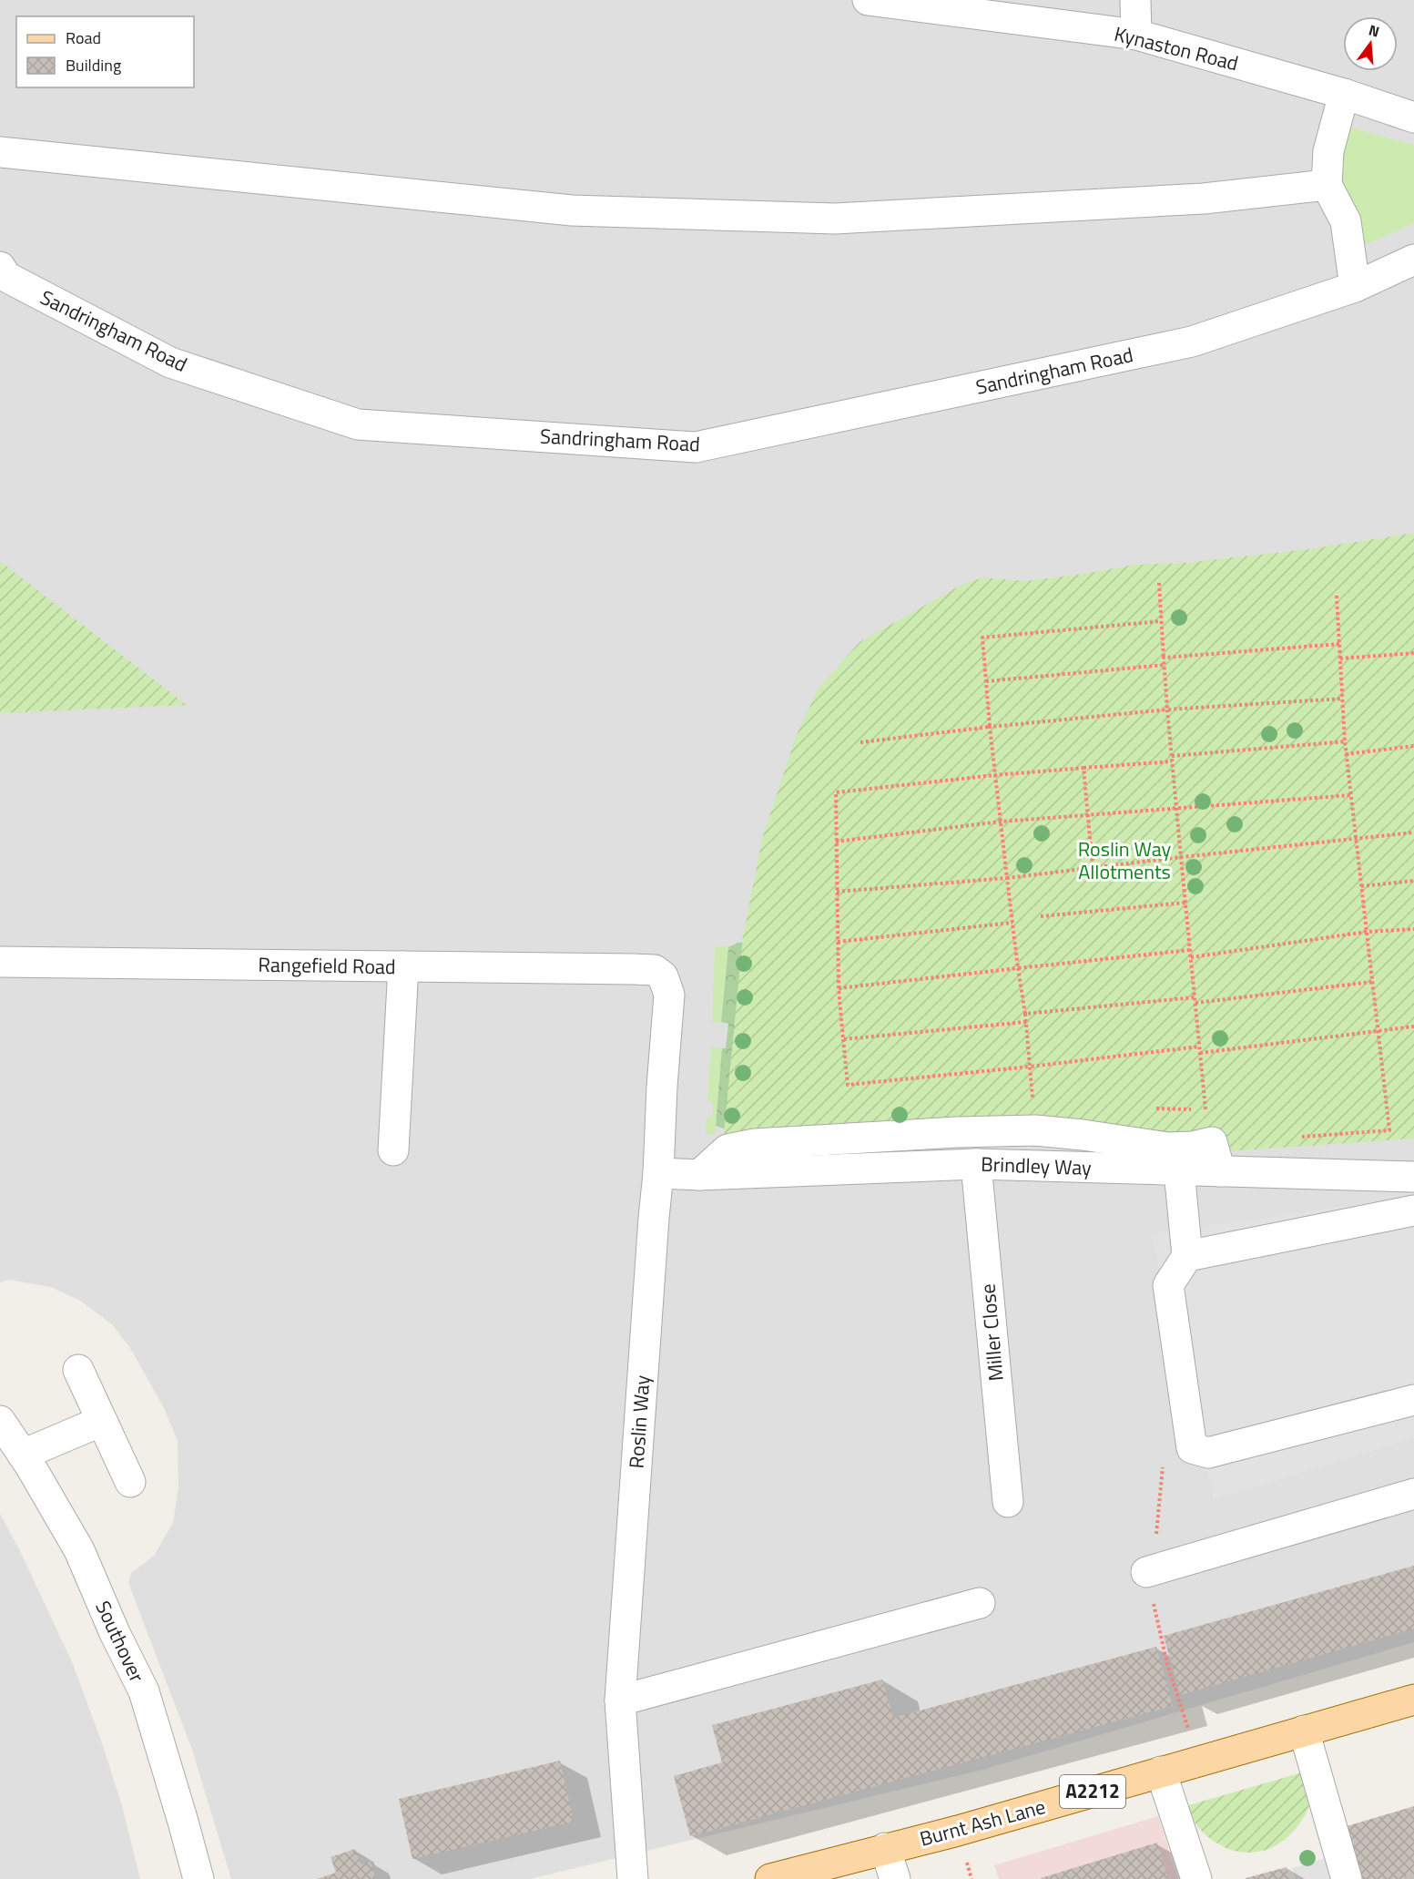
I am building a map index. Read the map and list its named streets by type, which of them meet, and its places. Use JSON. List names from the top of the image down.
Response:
{
  "streets": {
    "main road": ["A2212", "Burnt Ash Lane"],
    "street": [
      "Kynaston Road",
      "Sandringham Road",
      "Rangefield Road",
      "Brindley Way",
      "Miller Close",
      "Roslin Way",
      "Southover"
    ]
  },
  "crossings": [
    ["Rangefield Road", "Roslin Way"],
    ["Brindley Way", "Miller Close"],
    ["Brindley Way", "Roslin Way"]
  ],
  "parks": ["Roslin Way Allotments"],
  "legend": ["Road", "Building"],
  "north": "top"
}
